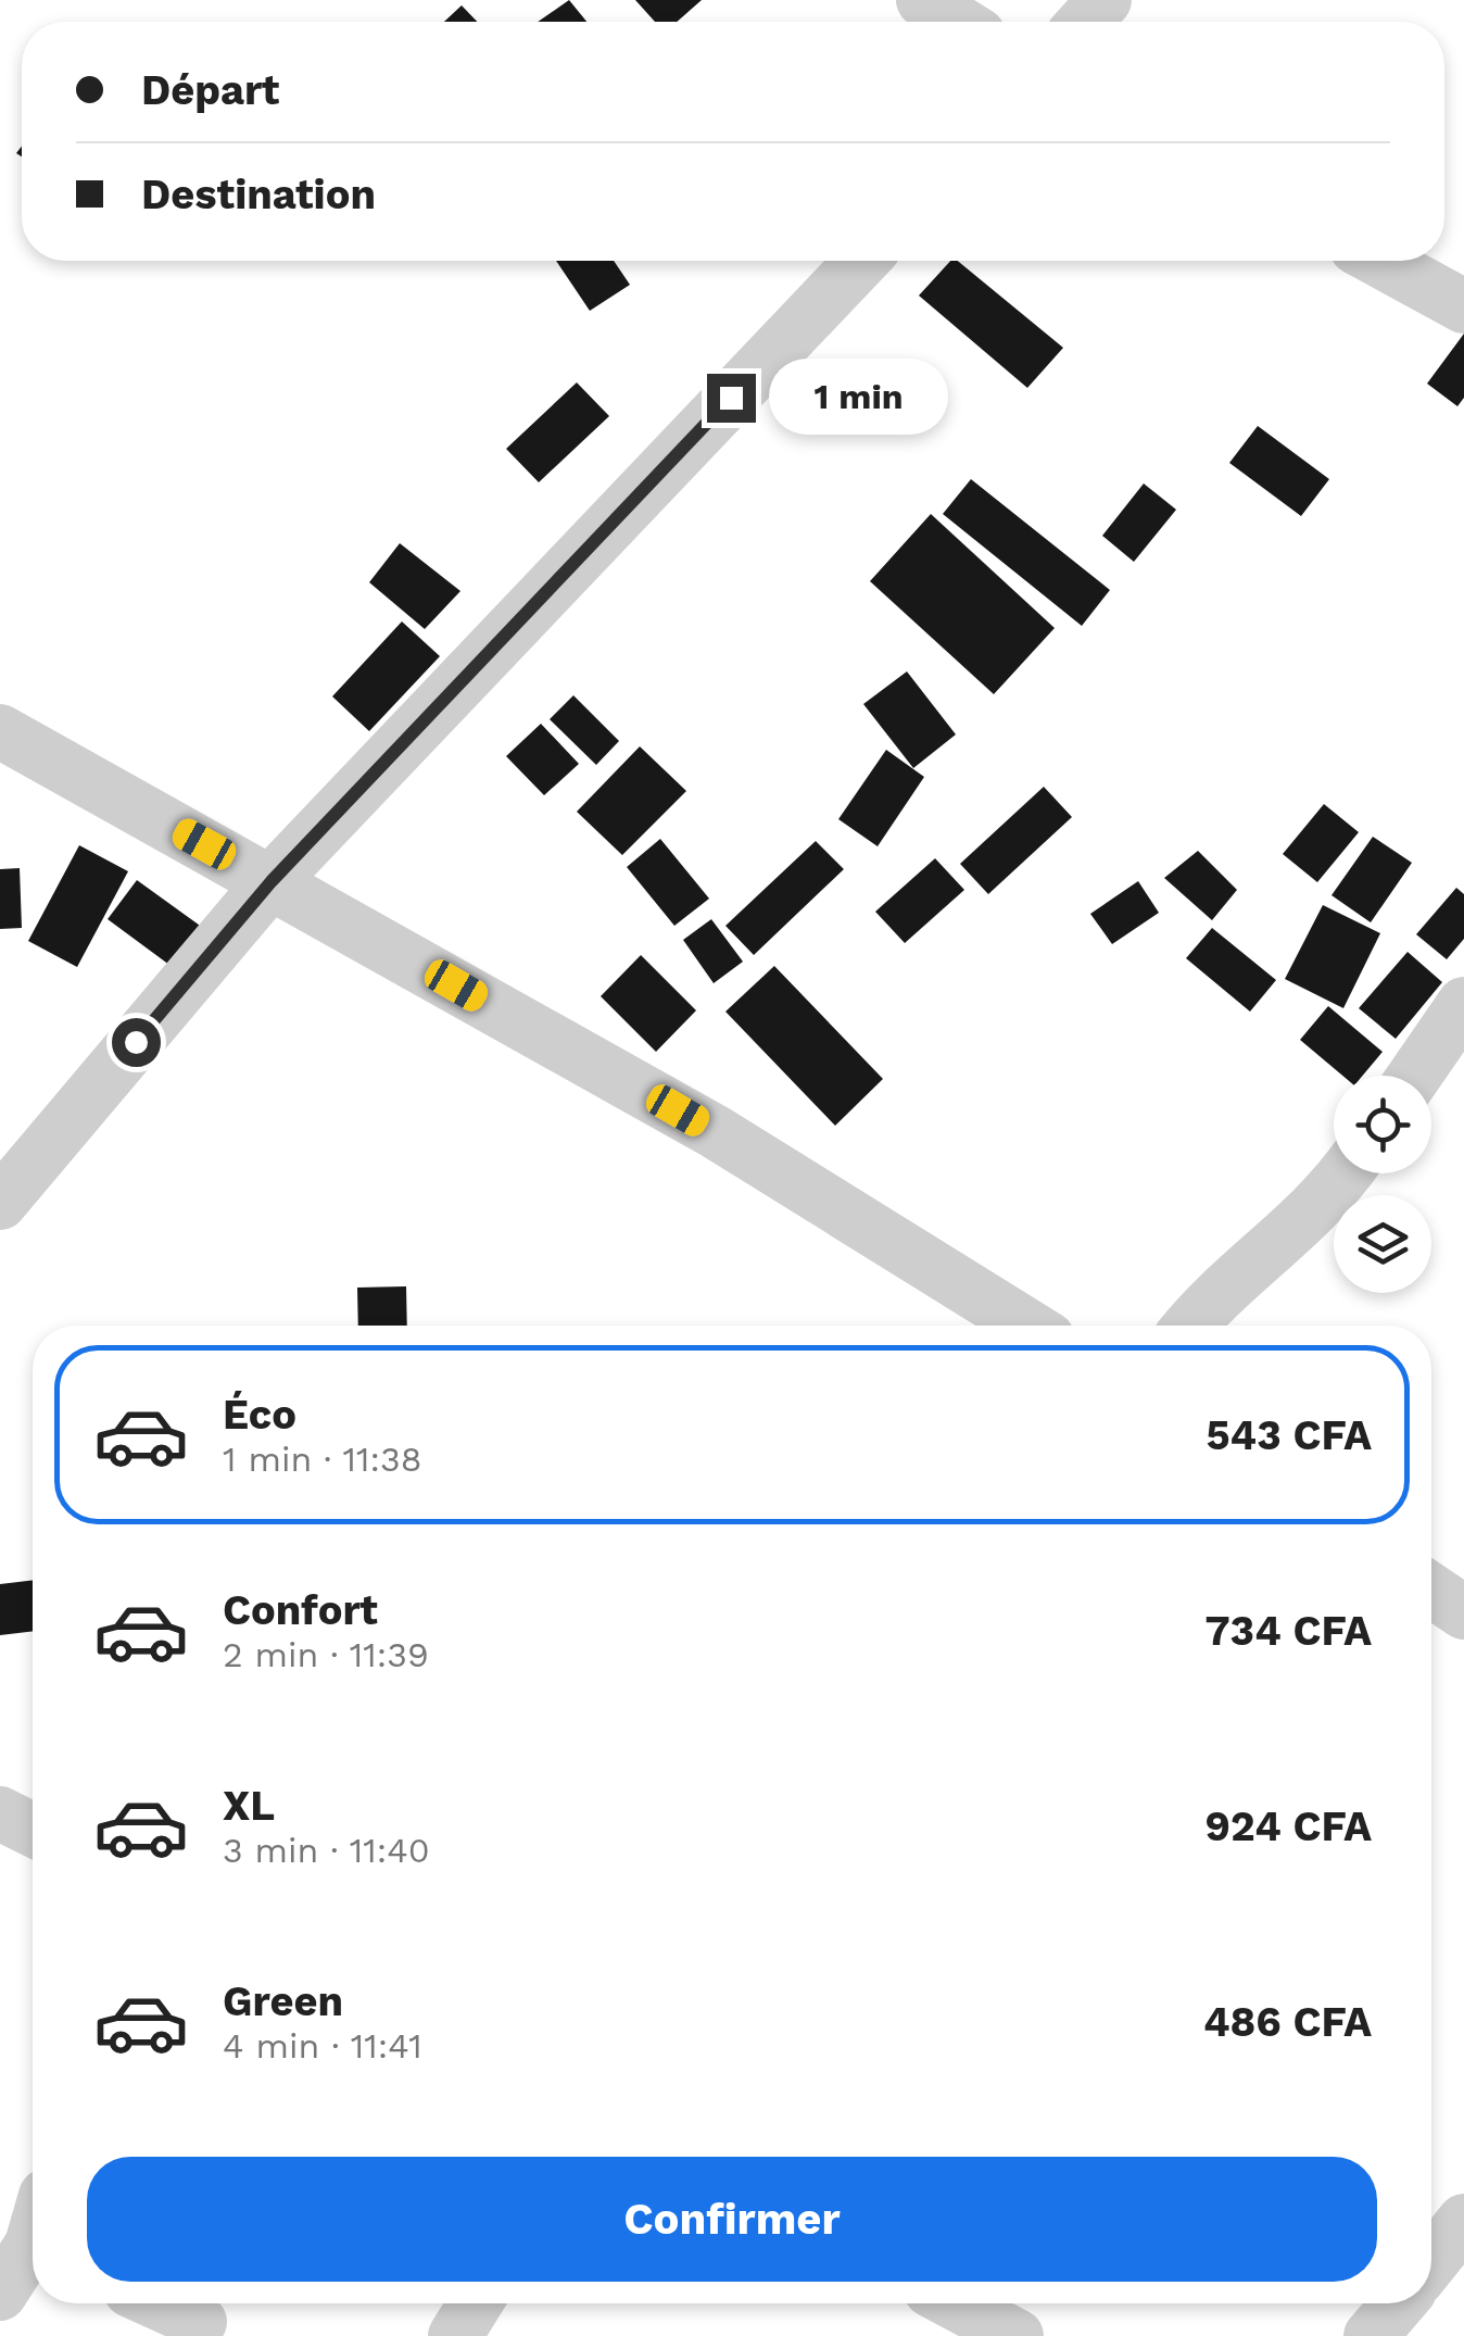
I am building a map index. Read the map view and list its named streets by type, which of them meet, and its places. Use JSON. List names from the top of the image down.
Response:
{
  "page": {
    "banner": ["Départ", "Destination"],
    "bubble": "1 min",
    "list": [
      {
        "name": "Éco",
        "note": "1 min · 11:38",
        "value": "543 CFA"
      },
      {
        "name": "Confort",
        "note": "2 min · 11:39",
        "value": "734 CFA"
      },
      {
        "name": "XL",
        "note": "3 min · 11:40",
        "value": "924 CFA"
      },
      {
        "name": "Green",
        "note": "4 min · 11:41",
        "value": "486 CFA"
      }
    ],
    "buttons": "Confirmer"
  }
}
